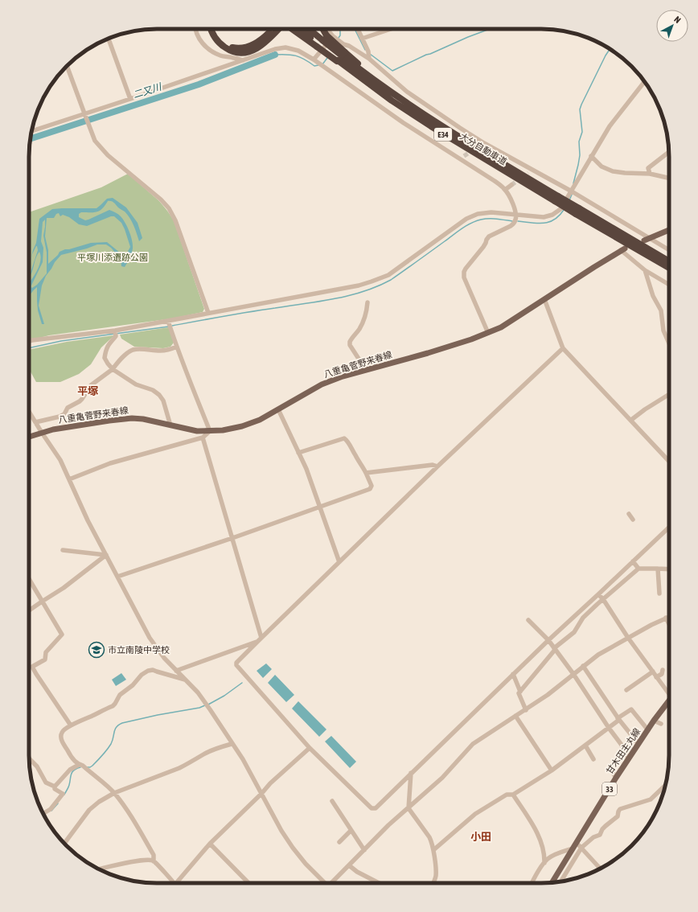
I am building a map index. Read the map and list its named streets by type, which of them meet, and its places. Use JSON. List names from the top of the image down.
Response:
{
  "streets": {
    "highway": ["E34", "大分自動車道"],
    "main road": ["八重亀菅野来春線", "甘木田主丸線", "33"]
  },
  "districts": ["平塚", "小田"],
  "water": ["二又川"],
  "parks": ["平塚川添遺跡公園"],
  "places": {
    "school or university": ["市立南陵中学校"]
  },
  "north": "top right"
}
